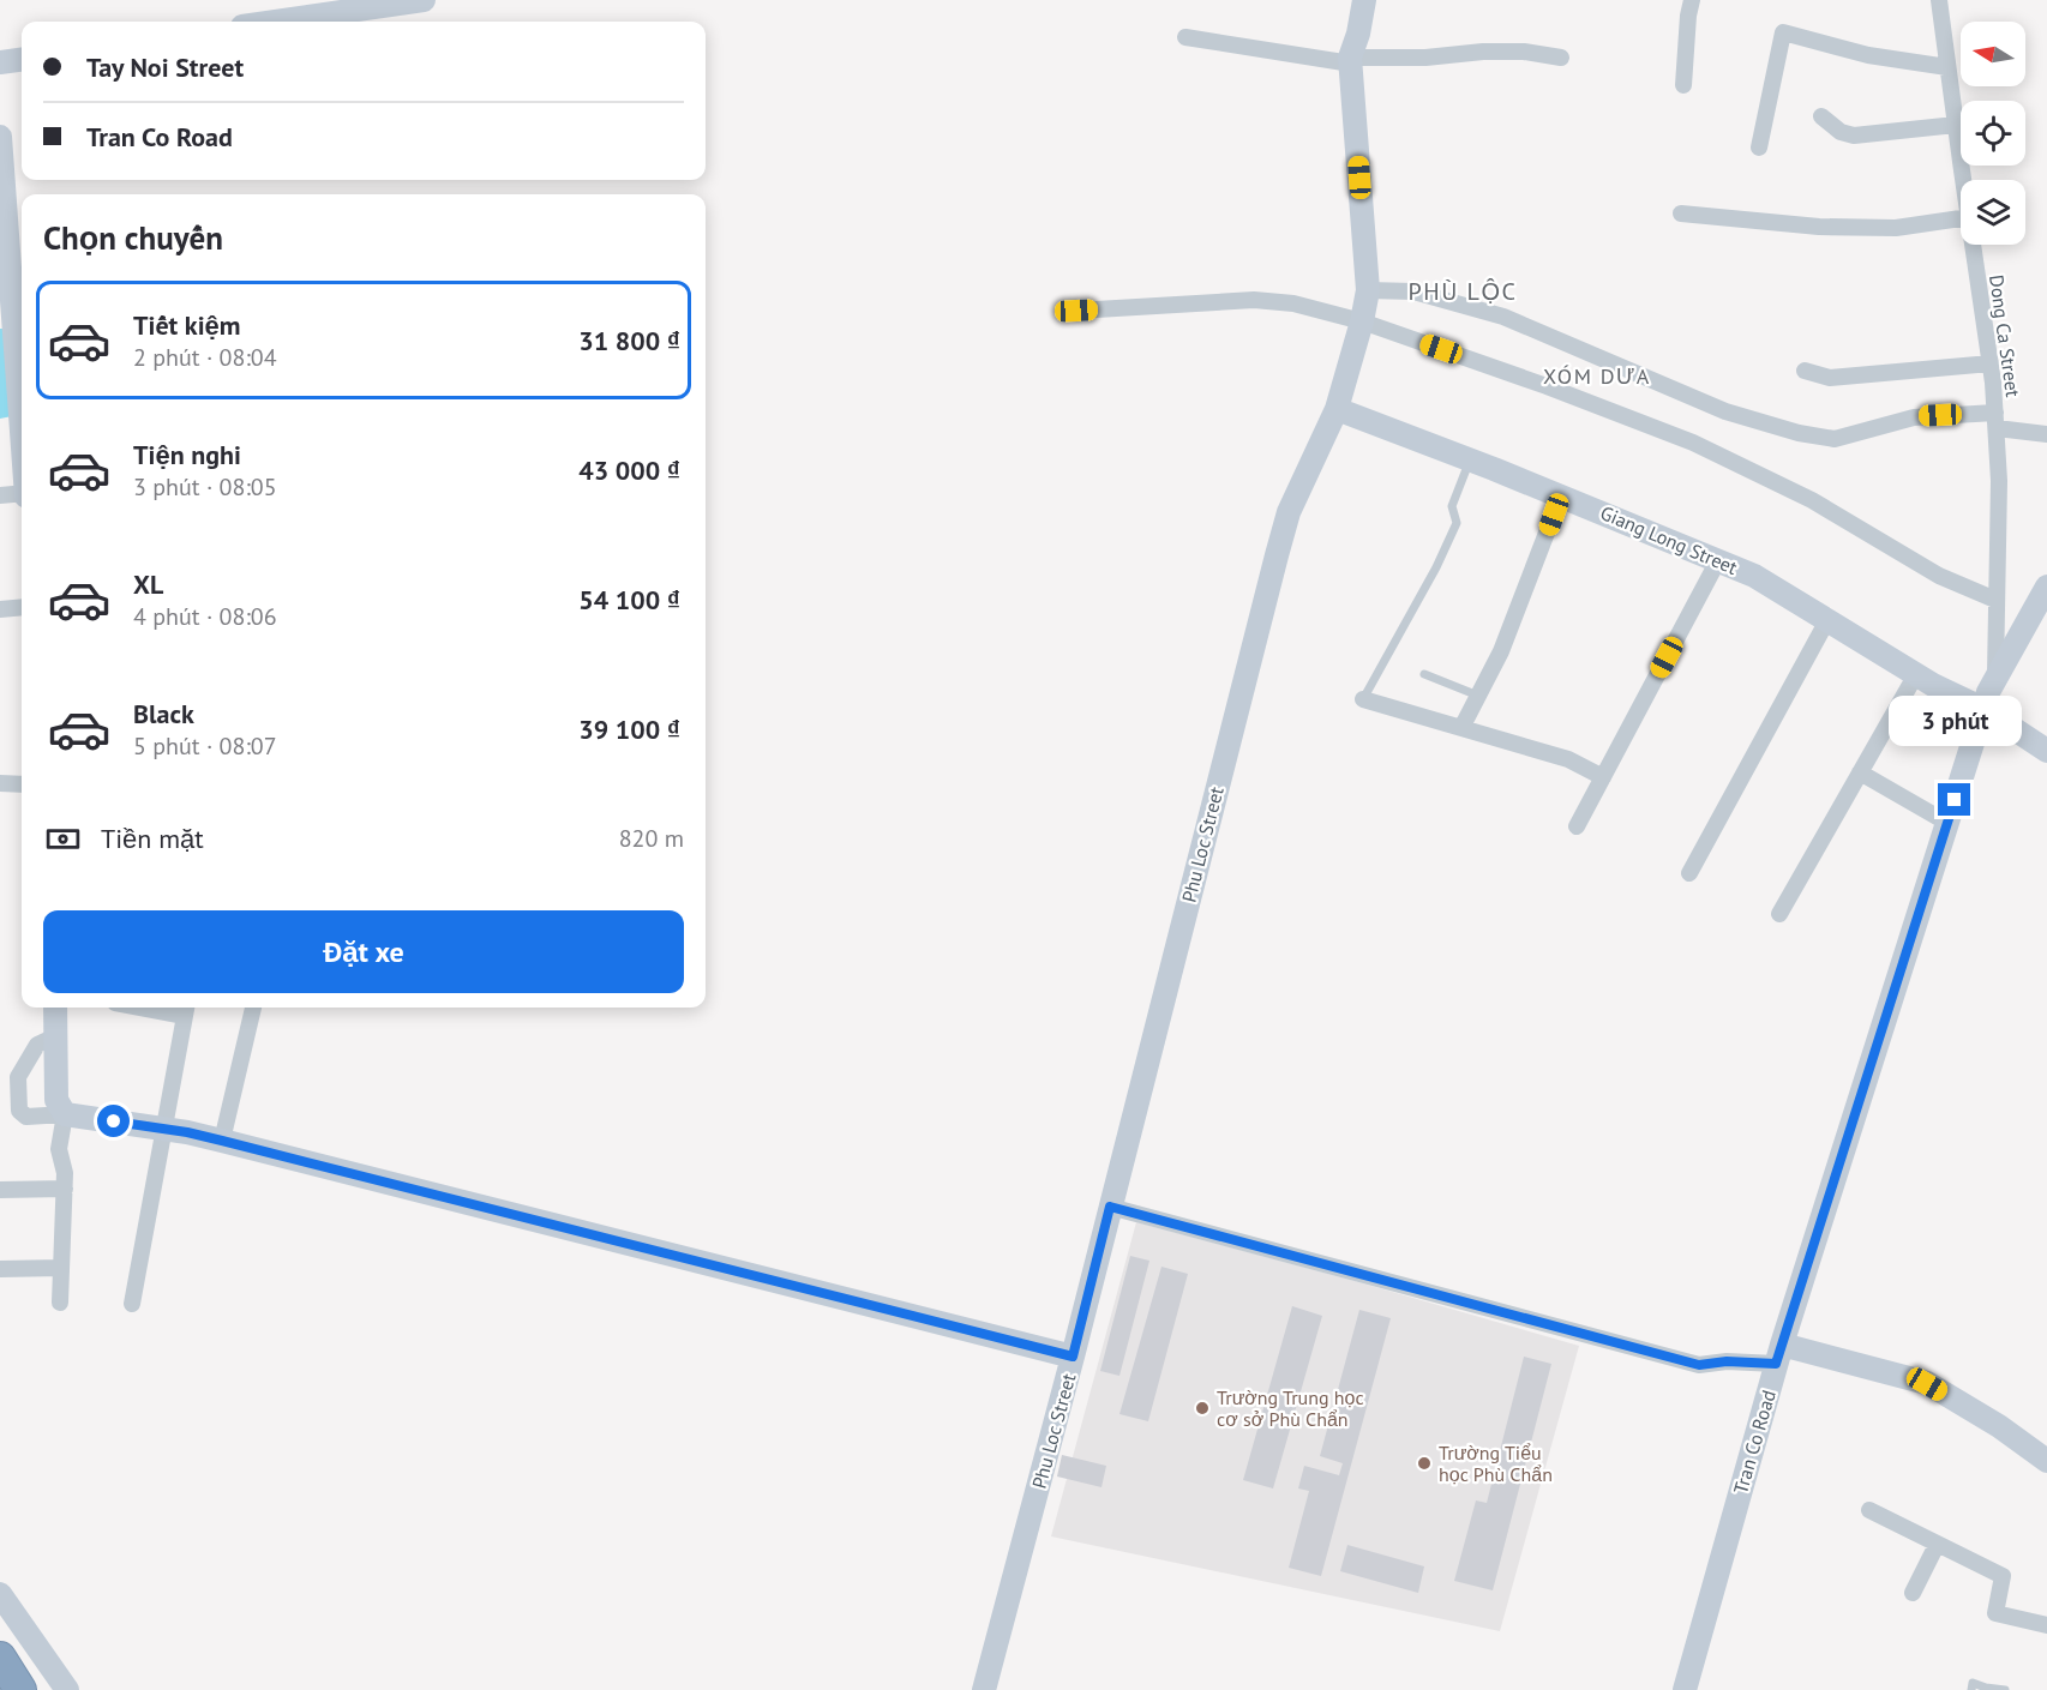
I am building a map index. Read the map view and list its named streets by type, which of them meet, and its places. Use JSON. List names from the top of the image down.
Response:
{
  "streets": {
    "street": [
      "Dong Ca Street",
      "Giang Long Street",
      "Phu Loc Street",
      "Tran Co Road"
    ]
  },
  "crossings": [
    ["Dong Ca Street", "Tran Co Road"],
    ["Giang Long Street", "Phu Loc Street"],
    ["Giang Long Street", "Tran Co Road"]
  ],
  "districts": ["PHÙ LỘC", "XÓM DƯA"],
  "places": ["Trường Trung học cơ sở Phù Chẩn", "Trường Tiểu học Phù Chẩn"],
  "north": "left",
  "page": {
    "banner": ["Tay Noi Street", "Tran Co Road"],
    "heading": "Chọn chuyến",
    "list": [
      {
        "name": "Tiết kiệm",
        "note": "2 phút · 08:04",
        "value": "31 800 ₫"
      },
      {
        "name": "Tiện nghi",
        "note": "3 phút · 08:05",
        "value": "43 000 ₫"
      },
      {
        "name": "XL",
        "note": "4 phút · 08:06",
        "value": "54 100 ₫"
      },
      {
        "name": "Black",
        "note": "5 phút · 08:07",
        "value": "39 100 ₫"
      }
    ],
    "bubble": "3 phút",
    "pay": ["Tiền mặt", "820 m"],
    "buttons": "Đặt xe"
  }
}
